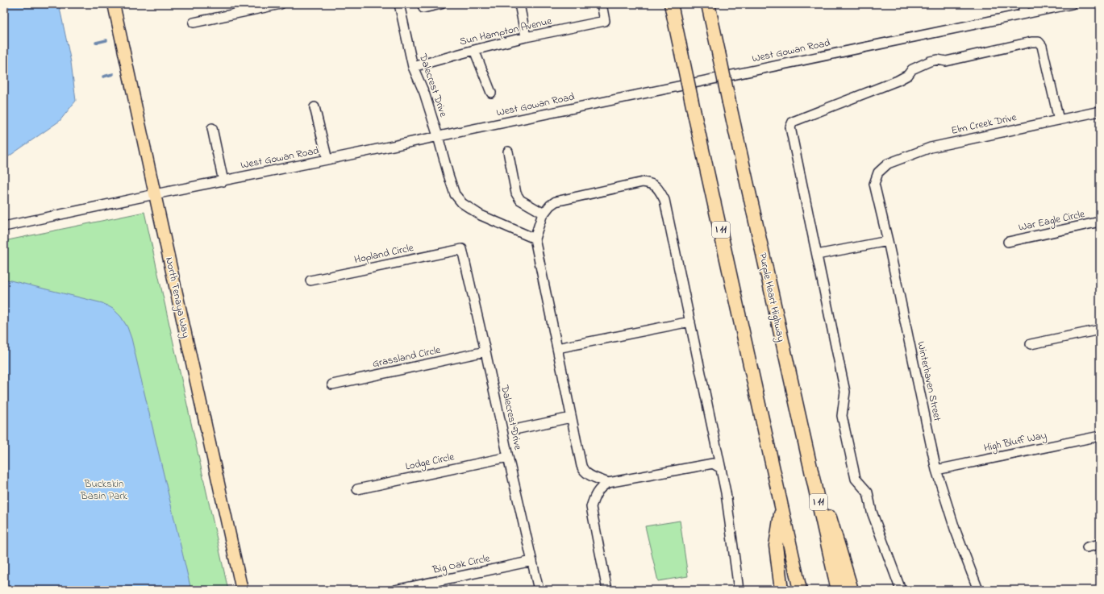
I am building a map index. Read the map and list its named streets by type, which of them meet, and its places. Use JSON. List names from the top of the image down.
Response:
{
  "streets": {
    "highway": ["I 11", "Purple Heart Highway"],
    "main road": ["North Tenaya Way"],
    "street": [
      "Sun Hampton Avenue",
      "West Gowan Road",
      "Dalecrest Drive",
      "Elm Creek Drive",
      "War Eagle Circle",
      "Hopland Circle",
      "Grassland Circle",
      "Winterhaven Street",
      "High Bluff Way",
      "Lodge Circle",
      "Big Oak Circle"
    ]
  },
  "crossings": [
    ["Sun Hampton Avenue", "Dalecrest Drive"],
    ["West Gowan Road", "Dalecrest Drive"],
    ["West Gowan Road", "North Tenaya Way"],
    ["Dalecrest Drive", "Hopland Circle"],
    ["Dalecrest Drive", "Grassland Circle"],
    ["Dalecrest Drive", "Lodge Circle"],
    ["Dalecrest Drive", "Big Oak Circle"],
    ["Elm Creek Drive", "Winterhaven Street"],
    ["Winterhaven Street", "High Bluff Way"]
  ],
  "parks": ["Buckskin Basin Park"]
}
